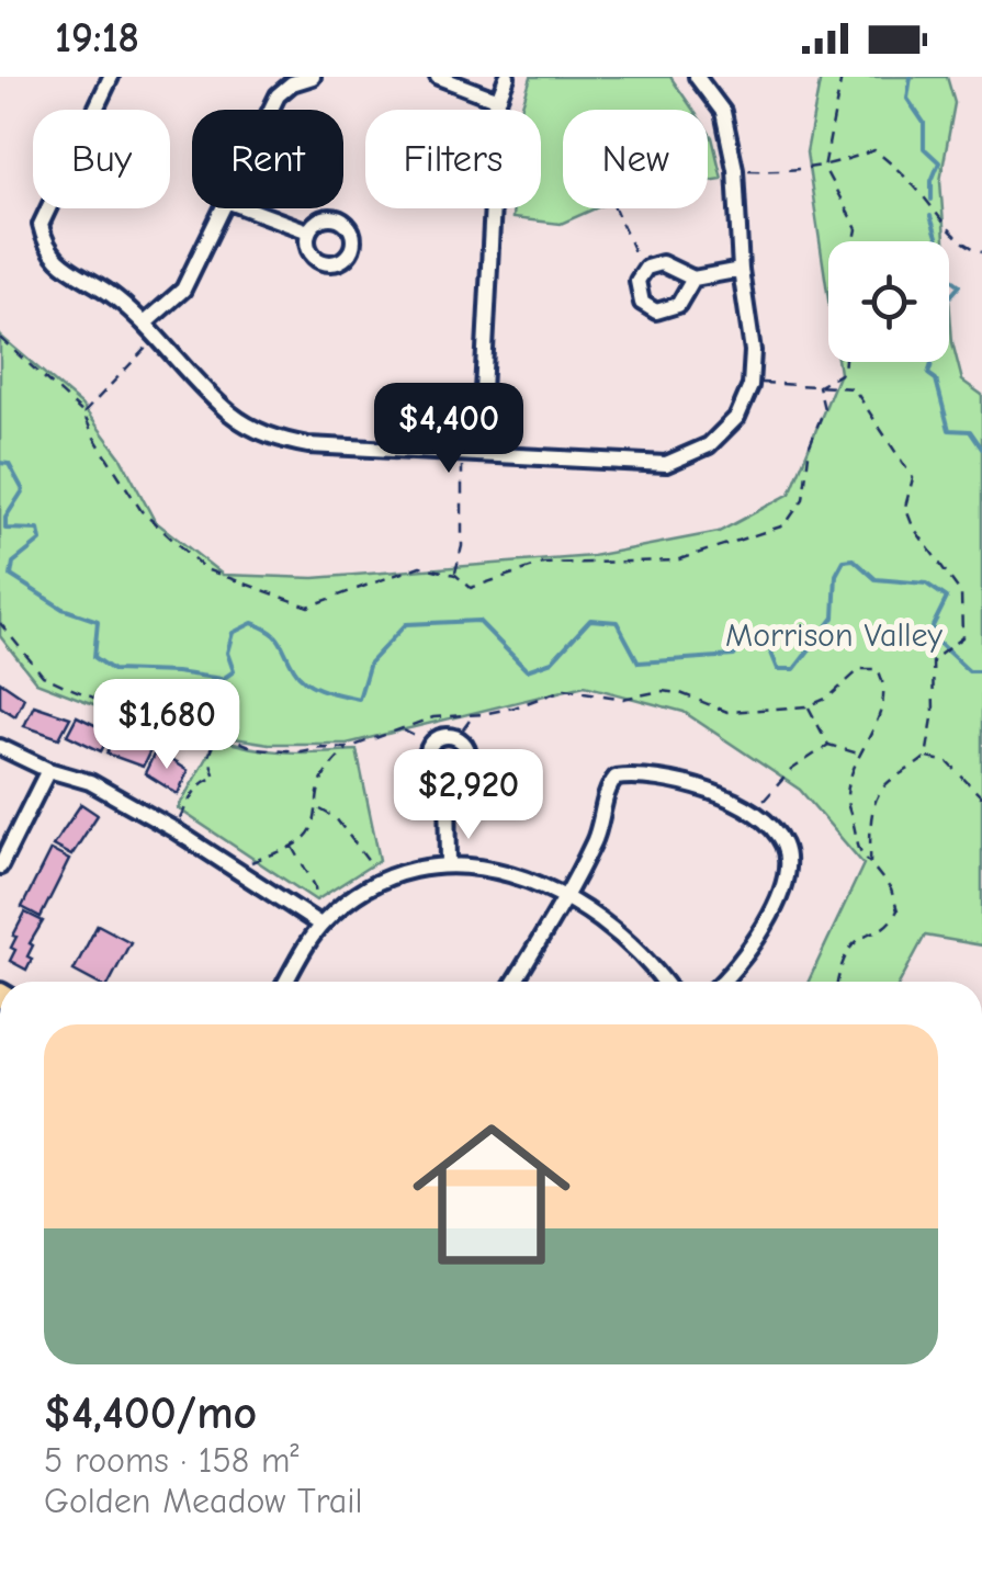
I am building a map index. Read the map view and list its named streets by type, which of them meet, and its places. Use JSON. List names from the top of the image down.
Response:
{
  "parks": ["Morrison Valley"],
  "page": {
    "status": "19:18",
    "chip": [
      "Buy",
      "Rent",
      "Filters",
      "New"
    ],
    "price": ["$4,400", "$1,680", "$2,920"],
    "list": [
      {
        "name": "$4,400/mo",
        "note": "5 rooms · 158 m² · Golden Meadow Trail"
      }
    ]
  }
}
